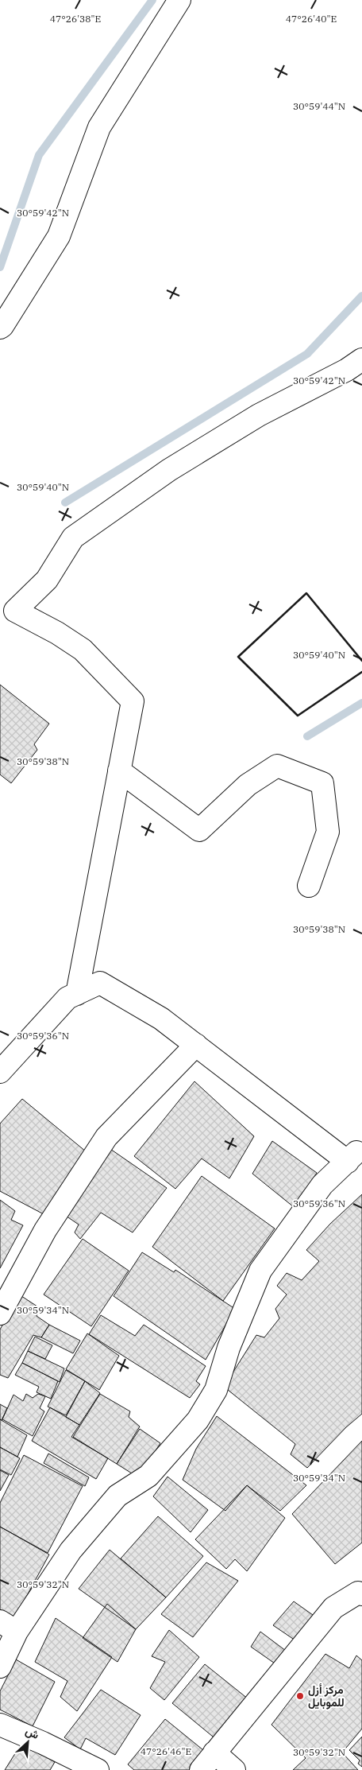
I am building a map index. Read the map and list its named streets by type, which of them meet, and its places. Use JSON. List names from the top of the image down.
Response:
{
  "places": ["مركز أزل للموبايل"],
  "north": "top right",
  "coordinates": [
    "47°26'38\"E",
    "47°26'40\"E",
    "30°59'44\"N",
    "30°59'42\"N",
    "30°59'40\"N",
    "30°59'38\"N",
    "30°59'36\"N",
    "30°59'34\"N",
    "30°59'32\"N",
    "47°26'46\"E"
  ]
}
